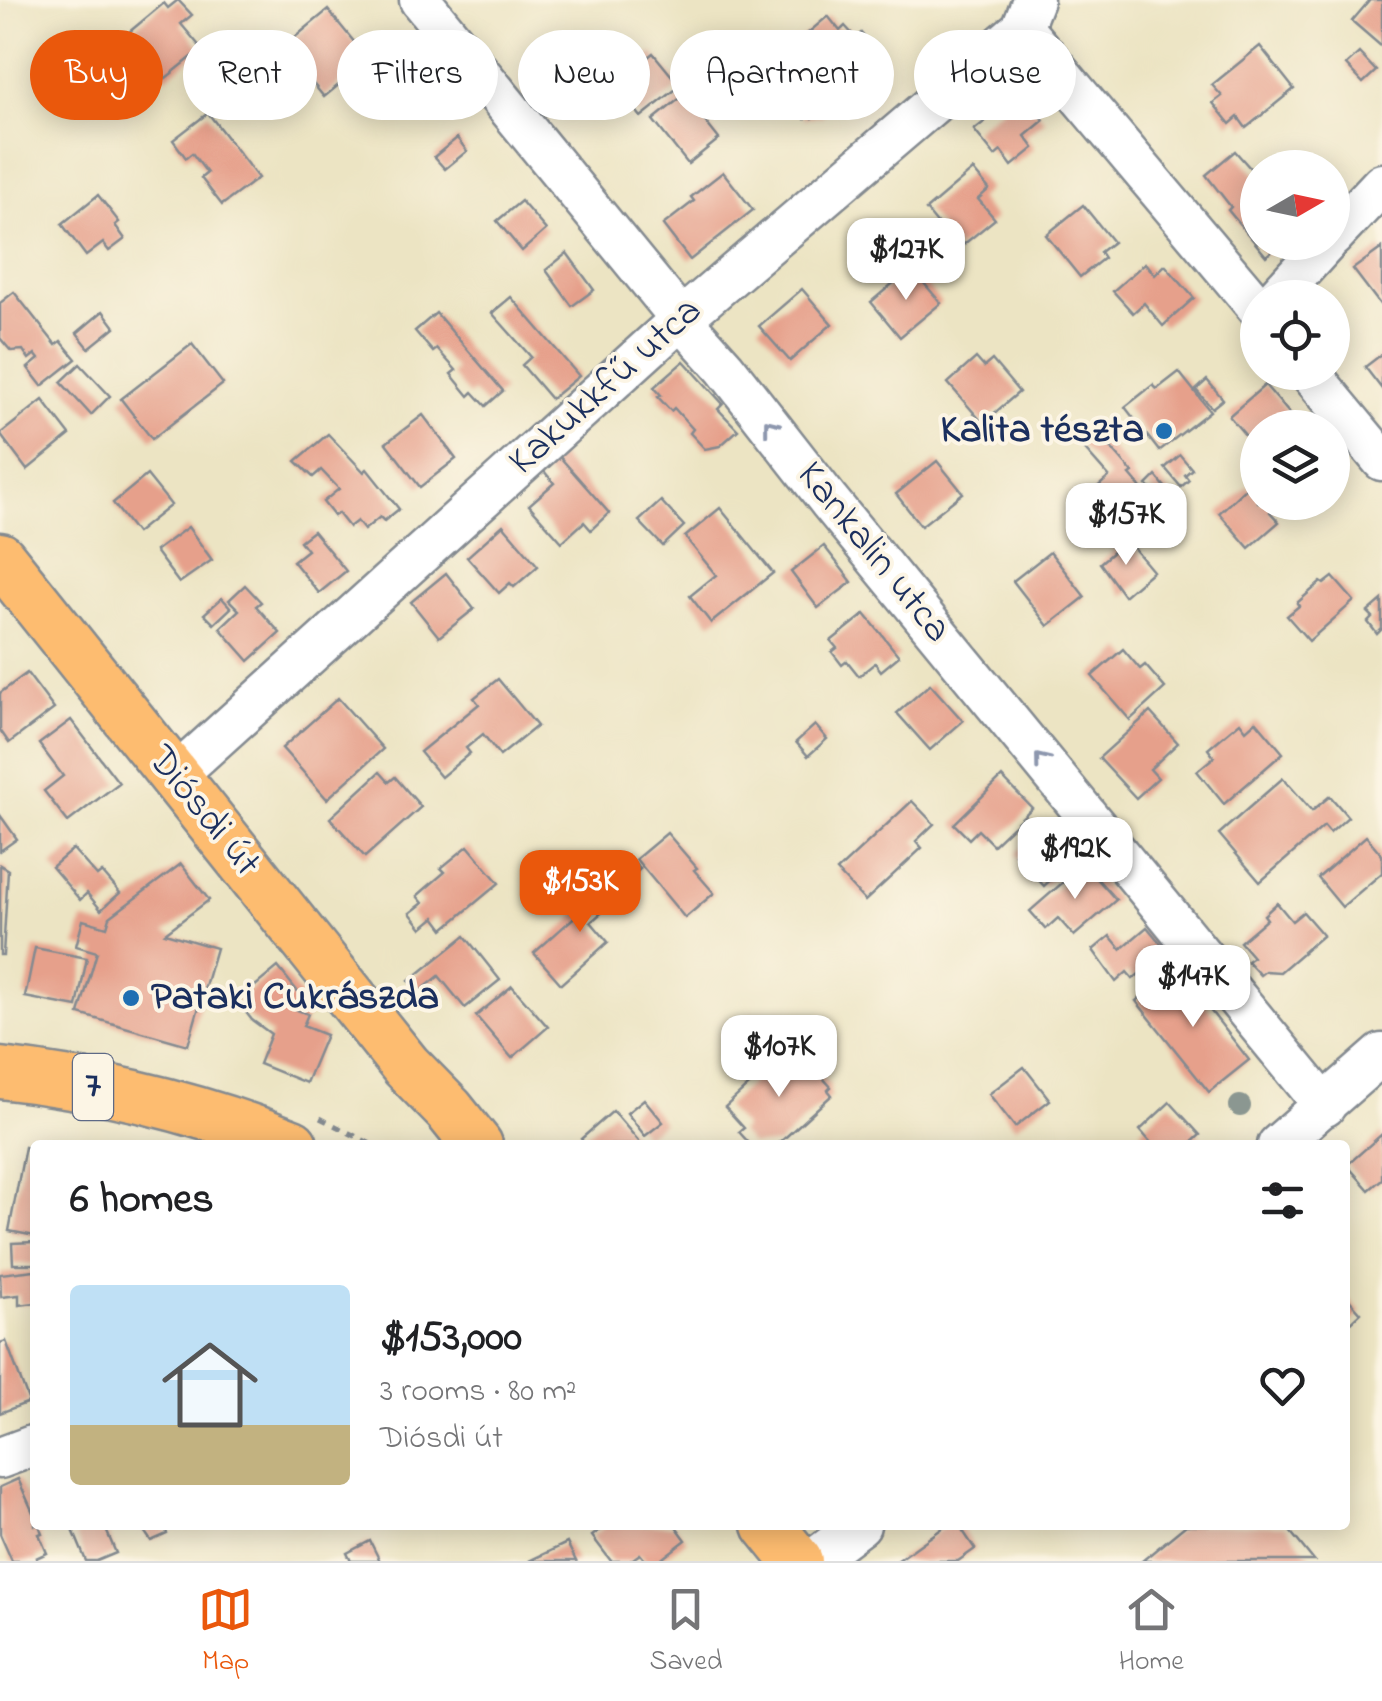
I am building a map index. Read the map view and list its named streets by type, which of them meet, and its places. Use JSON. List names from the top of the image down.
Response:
{
  "streets": {
    "main road": ["Diósdi út", "7"],
    "street": ["Kakukkfű utca", "Kankalin utca"]
  },
  "crossings": [
    ["Kakukkfű utca", "Kankalin utca"],
    ["Kakukkfű utca", "Diósdi út"]
  ],
  "one_way": ["Kankalin utca"],
  "places": ["Kalita tészta", "Pataki Cukrászda"],
  "north": "right",
  "page": {
    "chip": [
      "Buy",
      "Rent",
      "Filters",
      "New",
      "Apartment",
      "House"
    ],
    "price": [
      "$127K",
      "$157K",
      "$192K",
      "$153K",
      "$147K",
      "$107K"
    ],
    "heading": "6 homes",
    "list": [
      {
        "name": "$153,000",
        "note": "3 rooms · 80 m² · Diósdi út"
      }
    ],
    "tabs": ["Map", "Saved", "Home"]
  }
}
